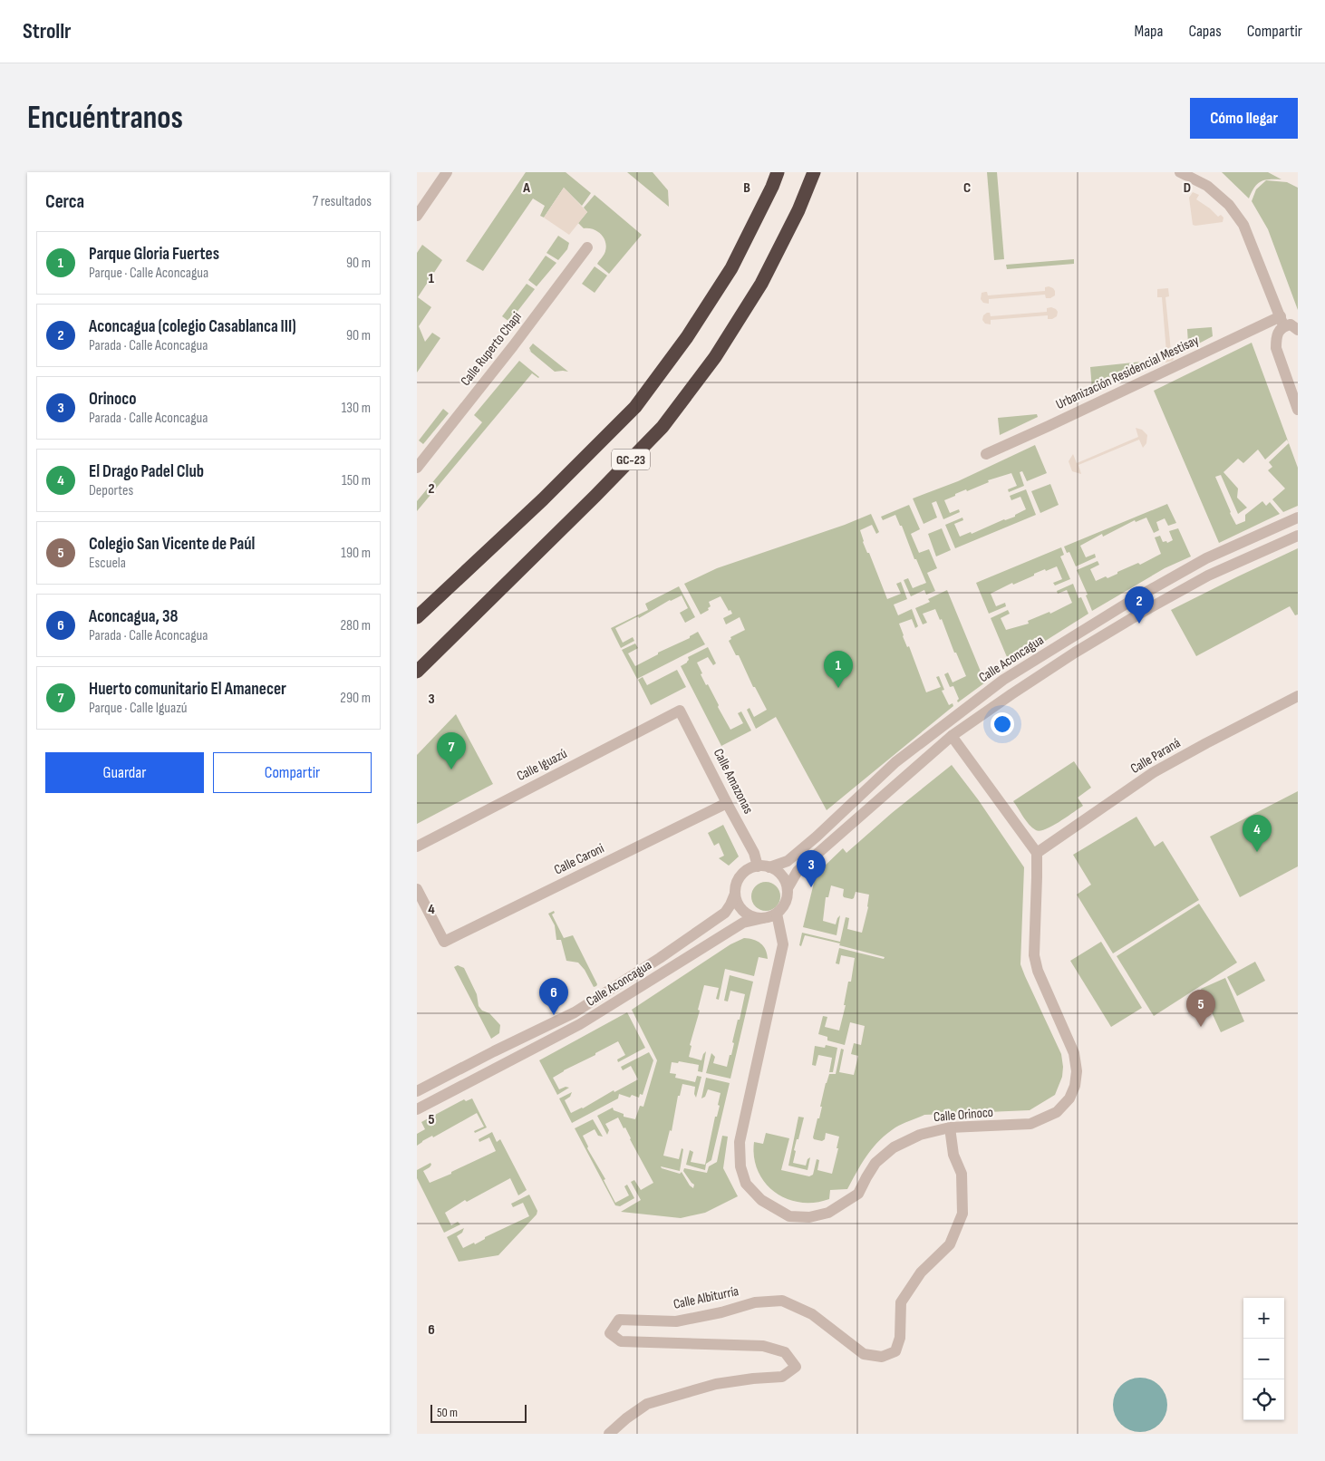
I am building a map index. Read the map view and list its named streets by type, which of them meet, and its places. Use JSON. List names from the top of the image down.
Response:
{
  "streets": {
    "highway": ["GC-23"],
    "street": [
      "Calle Ruperto Chapi",
      "Urbanización Residencial Mestisay",
      "Calle Aconcagua",
      "Calle Paraná",
      "Calle Iguazú",
      "Calle Amazonas",
      "Calle Caroni",
      "Calle Orinoco",
      "Calle Albiturría"
    ]
  },
  "crossings": [
    ["Calle Aconcagua", "Calle Amazonas"],
    ["Calle Aconcagua", "Calle Orinoco"],
    ["Calle Paraná", "Calle Orinoco"],
    ["Calle Iguazú", "Calle Amazonas"],
    ["Calle Amazonas", "Calle Caroni"],
    ["Calle Amazonas", "Calle Orinoco"],
    ["Calle Orinoco", "Calle Albiturría"]
  ],
  "scale_bar": "50 m",
  "page": {
    "header": "Strollr",
    "nav": ["Mapa", "Capas", "Compartir"],
    "buttons": [
      "Cómo llegar",
      ["Guardar", "Compartir"]
    ],
    "title": "Encuéntranos",
    "heading": ["Cerca", "7 resultados"],
    "list": [
      {
        "mark": "1",
        "name": "Parque Gloria Fuertes",
        "note": "Parque · Calle Aconcagua",
        "value": "90 m"
      },
      {
        "mark": "2",
        "name": "Aconcagua (colegio Casablanca III)",
        "note": "Parada · Calle Aconcagua",
        "value": "90 m"
      },
      {
        "mark": "3",
        "name": "Orinoco",
        "note": "Parada · Calle Aconcagua",
        "value": "130 m"
      },
      {
        "mark": "4",
        "name": "El Drago Padel Club",
        "note": "Deportes",
        "value": "150 m"
      },
      {
        "mark": "5",
        "name": "Colegio San Vicente de Paúl",
        "note": "Escuela",
        "value": "190 m"
      },
      {
        "mark": "6",
        "name": "Aconcagua, 38",
        "note": "Parada · Calle Aconcagua",
        "value": "280 m"
      },
      {
        "mark": "7",
        "name": "Huerto comunitario El Amanecer",
        "note": "Parque · Calle Iguazú",
        "value": "290 m"
      }
    ],
    "pins": [
      "2",
      "1",
      "7",
      "4",
      "3",
      "6",
      "5"
    ],
    "map_buttons": ["+", "−"],
    "scale": "50 m"
  },
  "grid": {
    "columns": [
      "A",
      "B",
      "C",
      "D"
    ],
    "rows": [
      "1",
      "2",
      "3",
      "4",
      "5",
      "6"
    ]
  }
}
